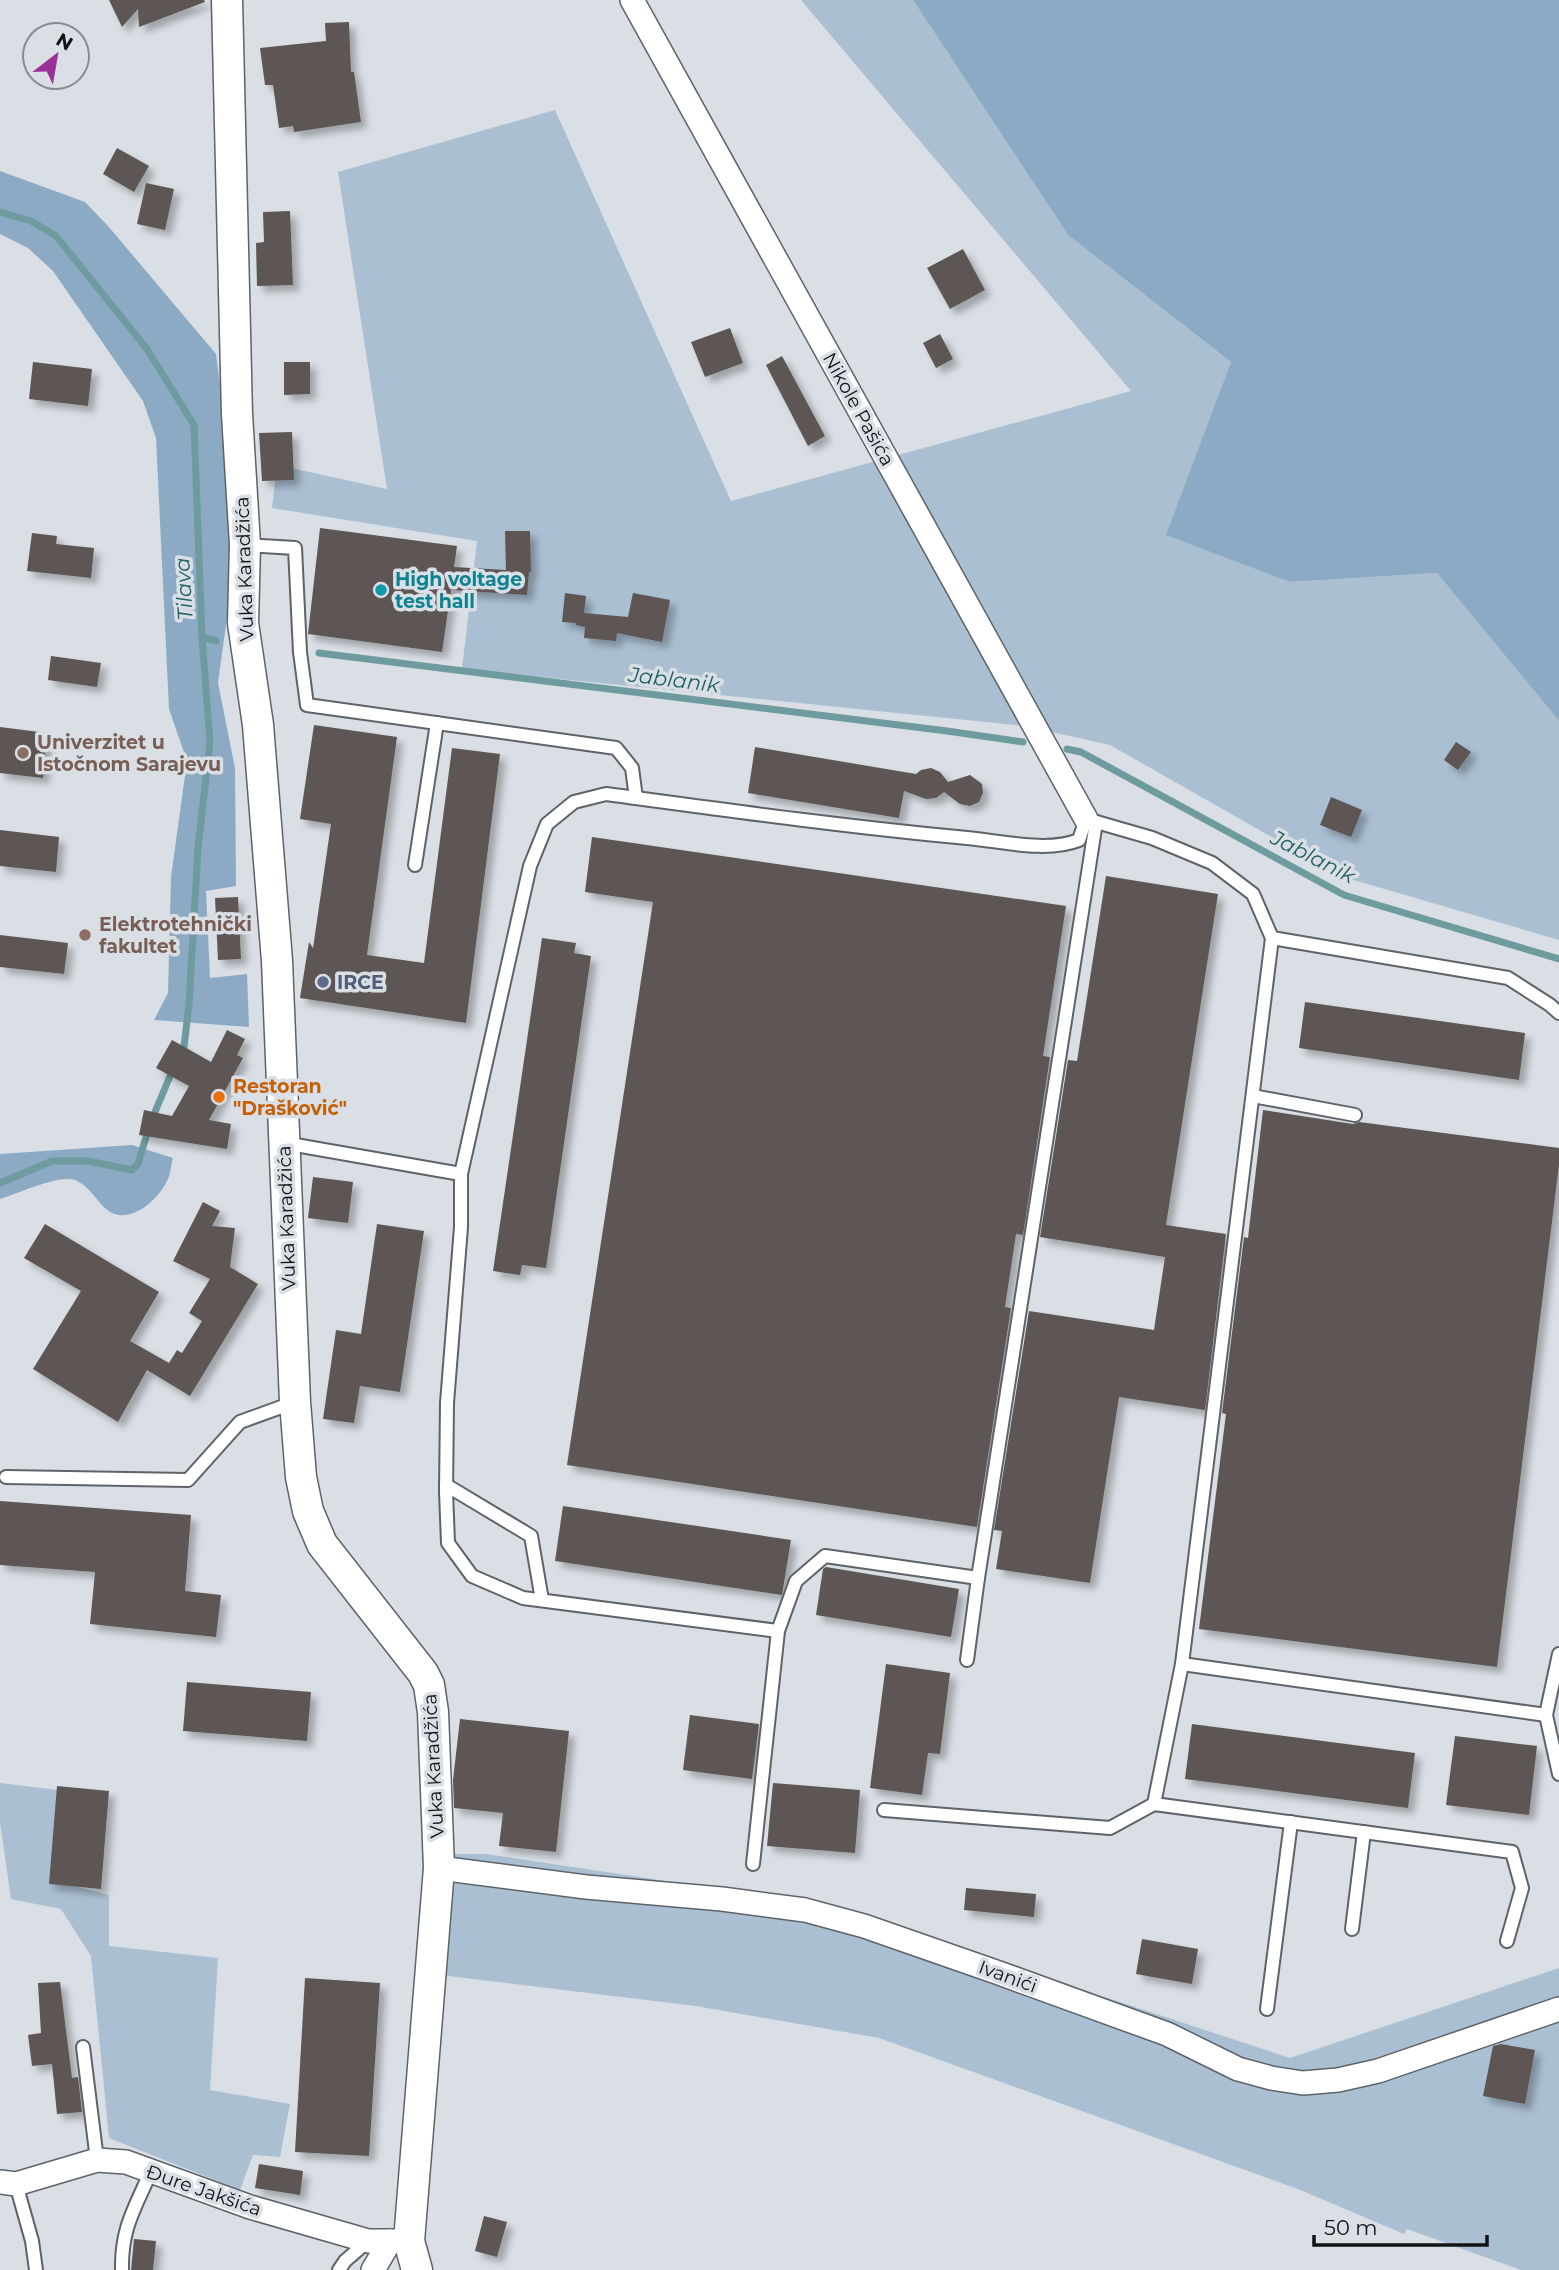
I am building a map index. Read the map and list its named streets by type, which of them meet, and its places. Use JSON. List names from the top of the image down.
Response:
{
  "streets": {
    "street": [
      "Nikole Pašića",
      "Vuka Karadžića",
      "Ivanići",
      "Đure Jakšića"
    ]
  },
  "crossings": [
    ["Vuka Karadžića", "Ivanići"],
    ["Vuka Karadžića", "Đure Jakšića"]
  ],
  "water": ["Tilava", "Jablanik"],
  "places": [
    "High voltage test hall",
    "Univerzitet u Istočnom Sarajevu",
    "Elektrotehnički fakultet",
    "IRCE",
    "Restoran \"Drašković\""
  ],
  "scale_bar": "50 m",
  "north": "top right"
}
